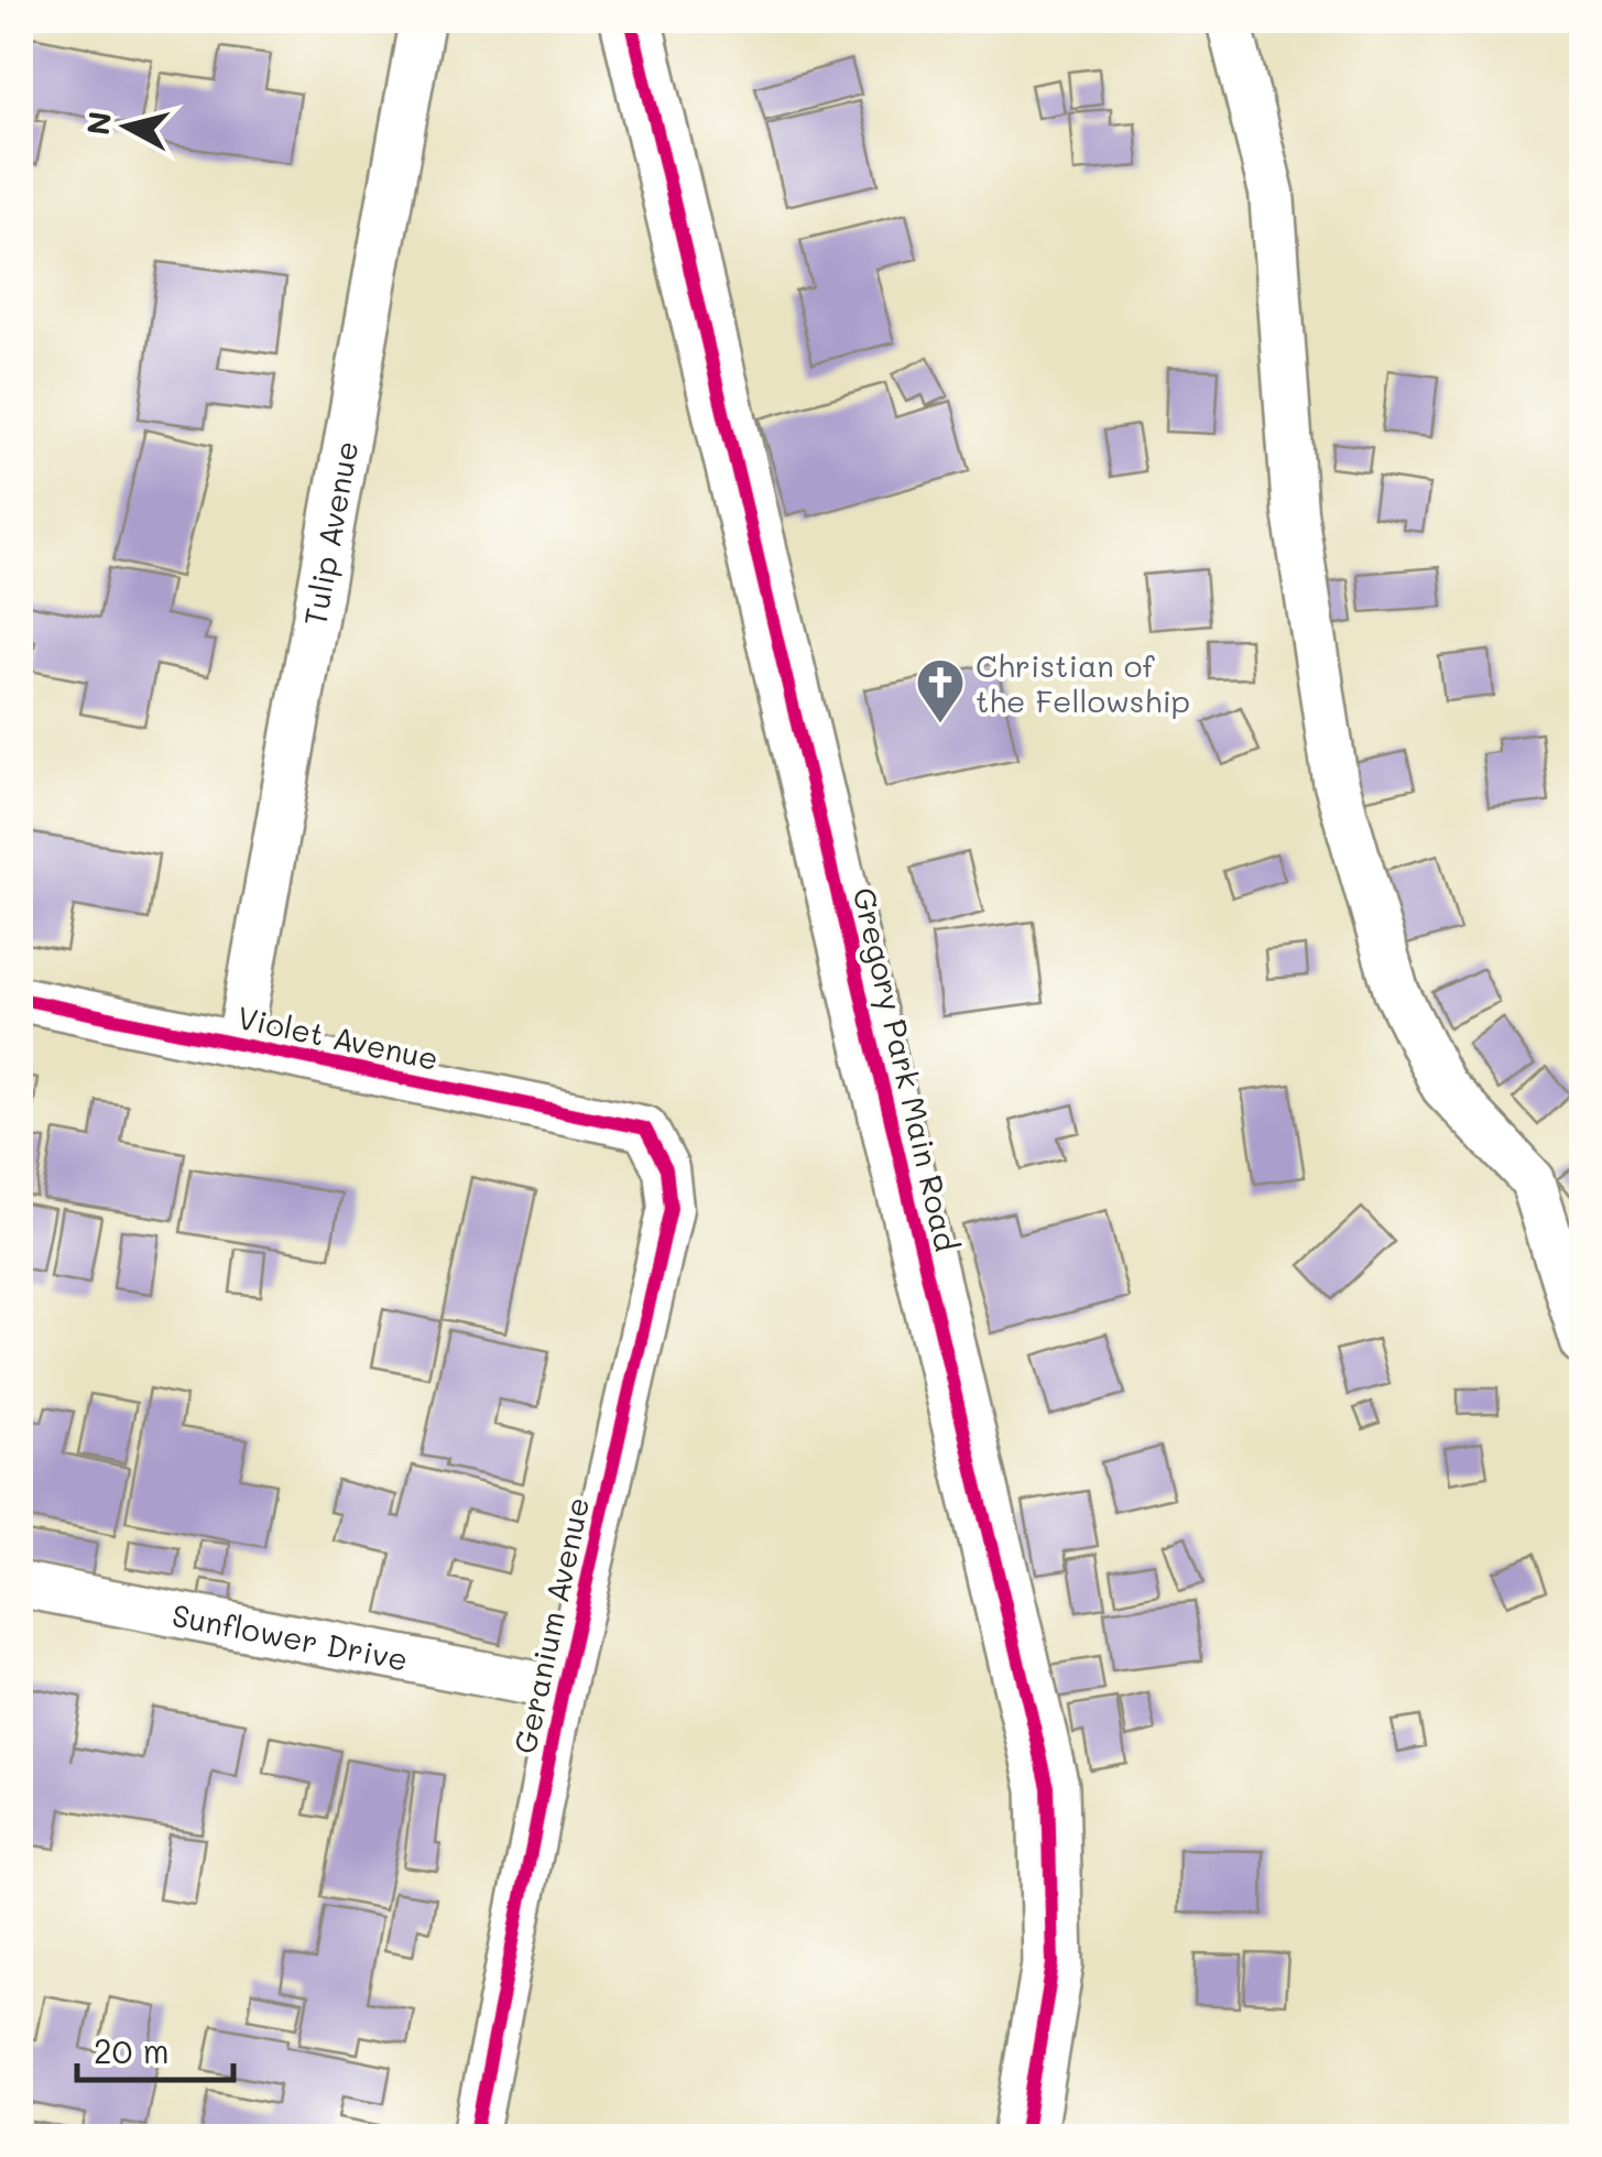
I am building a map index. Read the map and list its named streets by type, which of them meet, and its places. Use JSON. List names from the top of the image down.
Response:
{
  "streets": {
    "street": [
      "Tulip Avenue",
      "Violet Avenue",
      "Gregory Park Main Road",
      "Geranium Avenue",
      "Sunflower Drive"
    ]
  },
  "crossings": [
    ["Tulip Avenue", "Violet Avenue"],
    ["Violet Avenue", "Geranium Avenue"],
    ["Geranium Avenue", "Sunflower Drive"]
  ],
  "places": {
    "church": ["Christian of the Fellowship"]
  },
  "scale_bar": "20 m",
  "north": "left"
}
